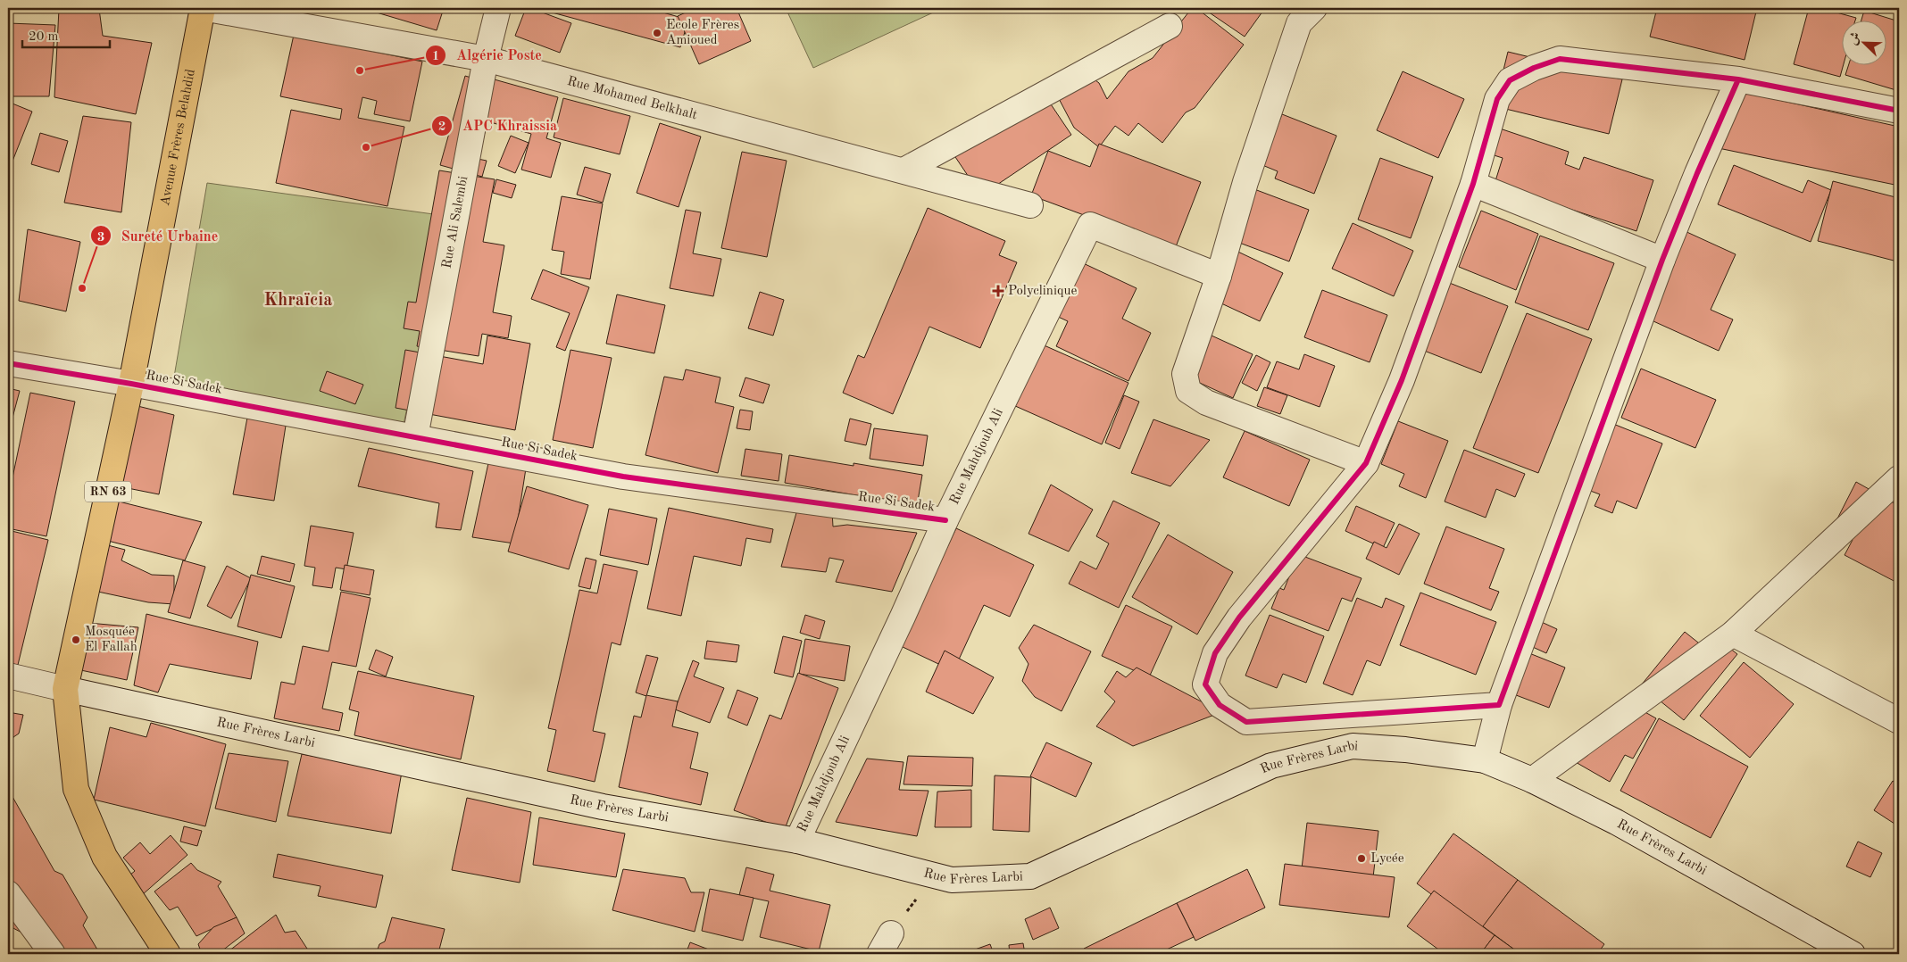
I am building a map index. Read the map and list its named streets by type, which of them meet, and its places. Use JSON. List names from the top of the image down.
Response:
{
  "streets": {
    "main road": ["Avenue Frères Belahdid", "RN 63"],
    "street": [
      "Rue Mohamed Belkhalt",
      "Rue Ali Salembi",
      "Rue Si Sadek",
      "Rue Mahdjoub Ali",
      "Rue Frères Larbi"
    ]
  },
  "crossings": [
    ["Rue Mohamed Belkhalt", "Avenue Frères Belahdid"],
    ["Rue Mohamed Belkhalt", "Rue Ali Salembi"],
    ["Avenue Frères Belahdid", "Rue Si Sadek"],
    ["Avenue Frères Belahdid", "Rue Frères Larbi"],
    ["Rue Ali Salembi", "Rue Si Sadek"],
    ["Rue Si Sadek", "Rue Mahdjoub Ali"],
    ["Rue Mahdjoub Ali", "Rue Frères Larbi"]
  ],
  "districts": ["Khraïcia"],
  "places": {
    "other": [
      "Ecole Frères Amioued",
      "Algérie Poste",
      "APC Khraissia",
      "Sureté Urbaine",
      "Mosquée El Fallah",
      "Lycée"
    ],
    "health": ["Polyclinique"]
  },
  "scale_bar": "20 m",
  "north": "top left"
}
